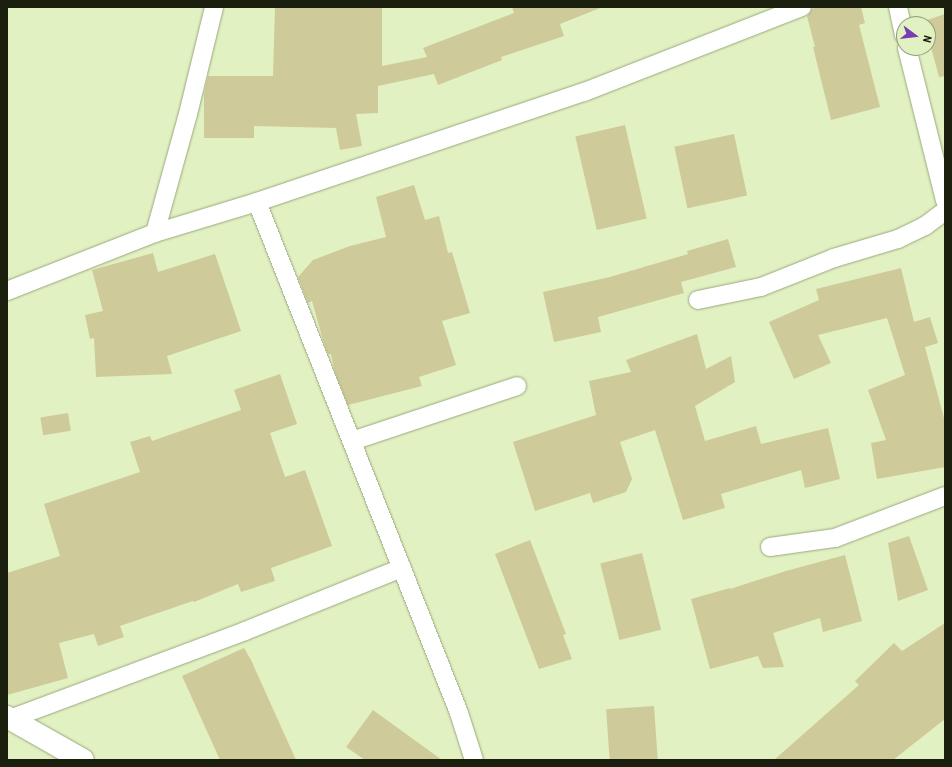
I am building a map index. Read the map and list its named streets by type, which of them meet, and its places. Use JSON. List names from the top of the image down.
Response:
{
  "north": "right"
}
